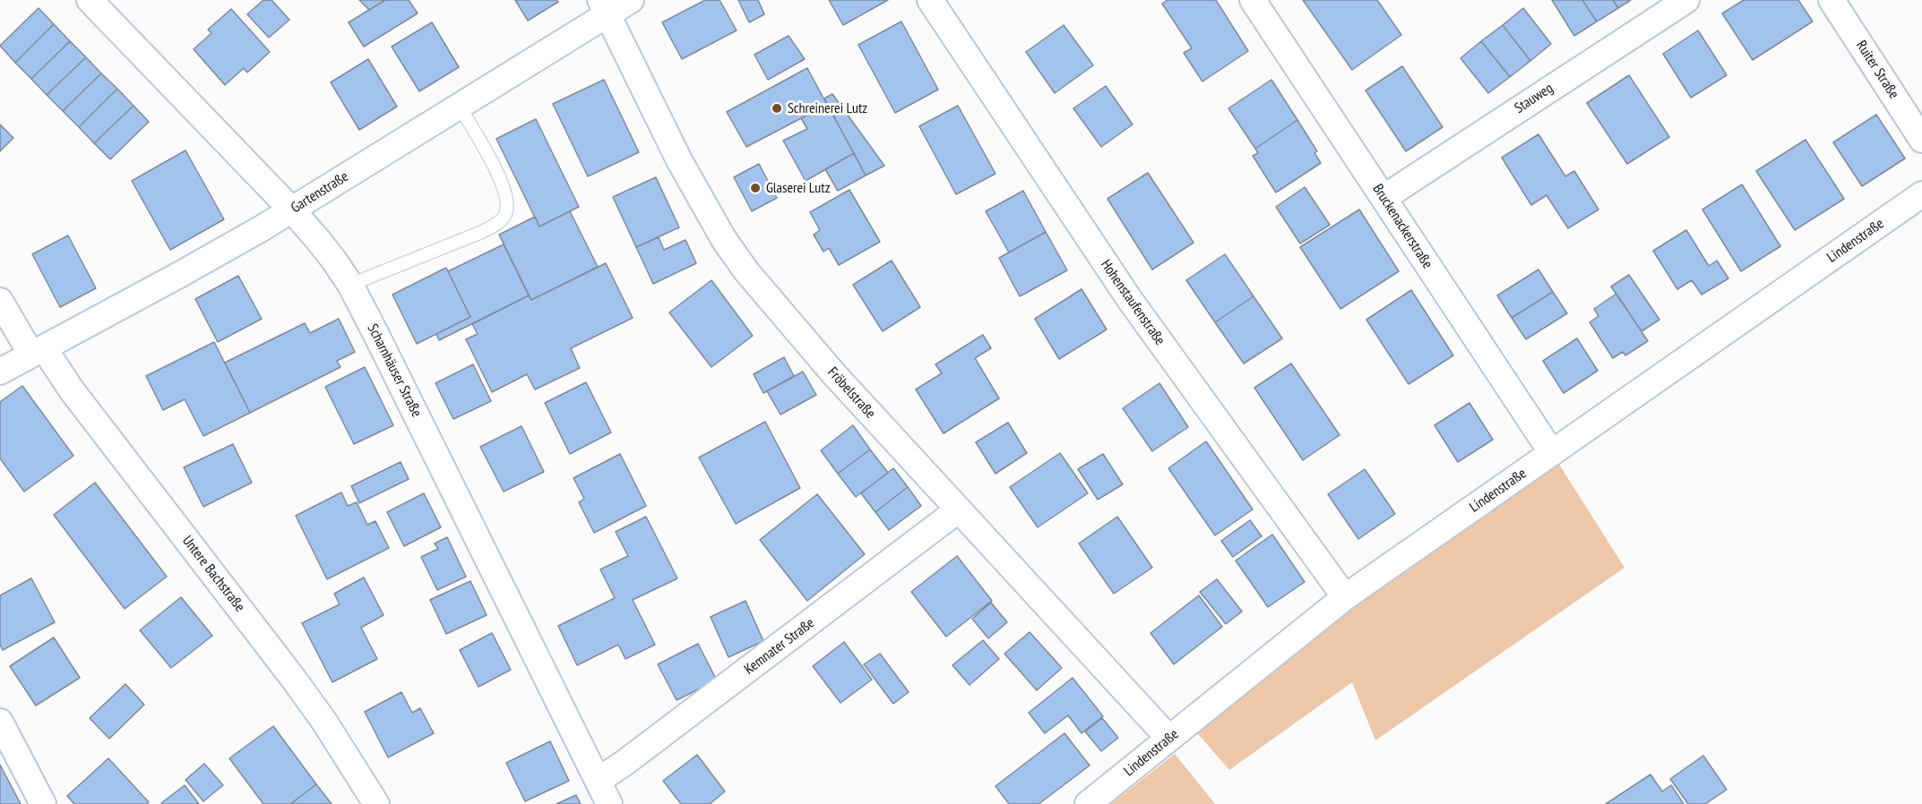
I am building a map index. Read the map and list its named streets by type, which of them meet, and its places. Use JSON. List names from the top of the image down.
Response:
{
  "streets": {
    "street": [
      "Ruiter Straße",
      "Stauweg",
      "Gartenstraße",
      "Bruckenackerstraße",
      "Lindenstraße",
      "Hohenstaufenstraße",
      "Scharnhäuser Straße",
      "Fröbelstraße",
      "Untere Bachstraße",
      "Kemnater Straße"
    ]
  },
  "crossings": [
    ["Stauweg", "Bruckenackerstraße"],
    ["Gartenstraße", "Scharnhäuser Straße"],
    ["Gartenstraße", "Fröbelstraße"],
    ["Gartenstraße", "Untere Bachstraße"],
    ["Bruckenackerstraße", "Lindenstraße"],
    ["Lindenstraße", "Hohenstaufenstraße"],
    ["Lindenstraße", "Fröbelstraße"],
    ["Scharnhäuser Straße", "Kemnater Straße"],
    ["Fröbelstraße", "Kemnater Straße"]
  ],
  "places": ["Schreinerei Lutz", "Glaserei Lutz"]
}
